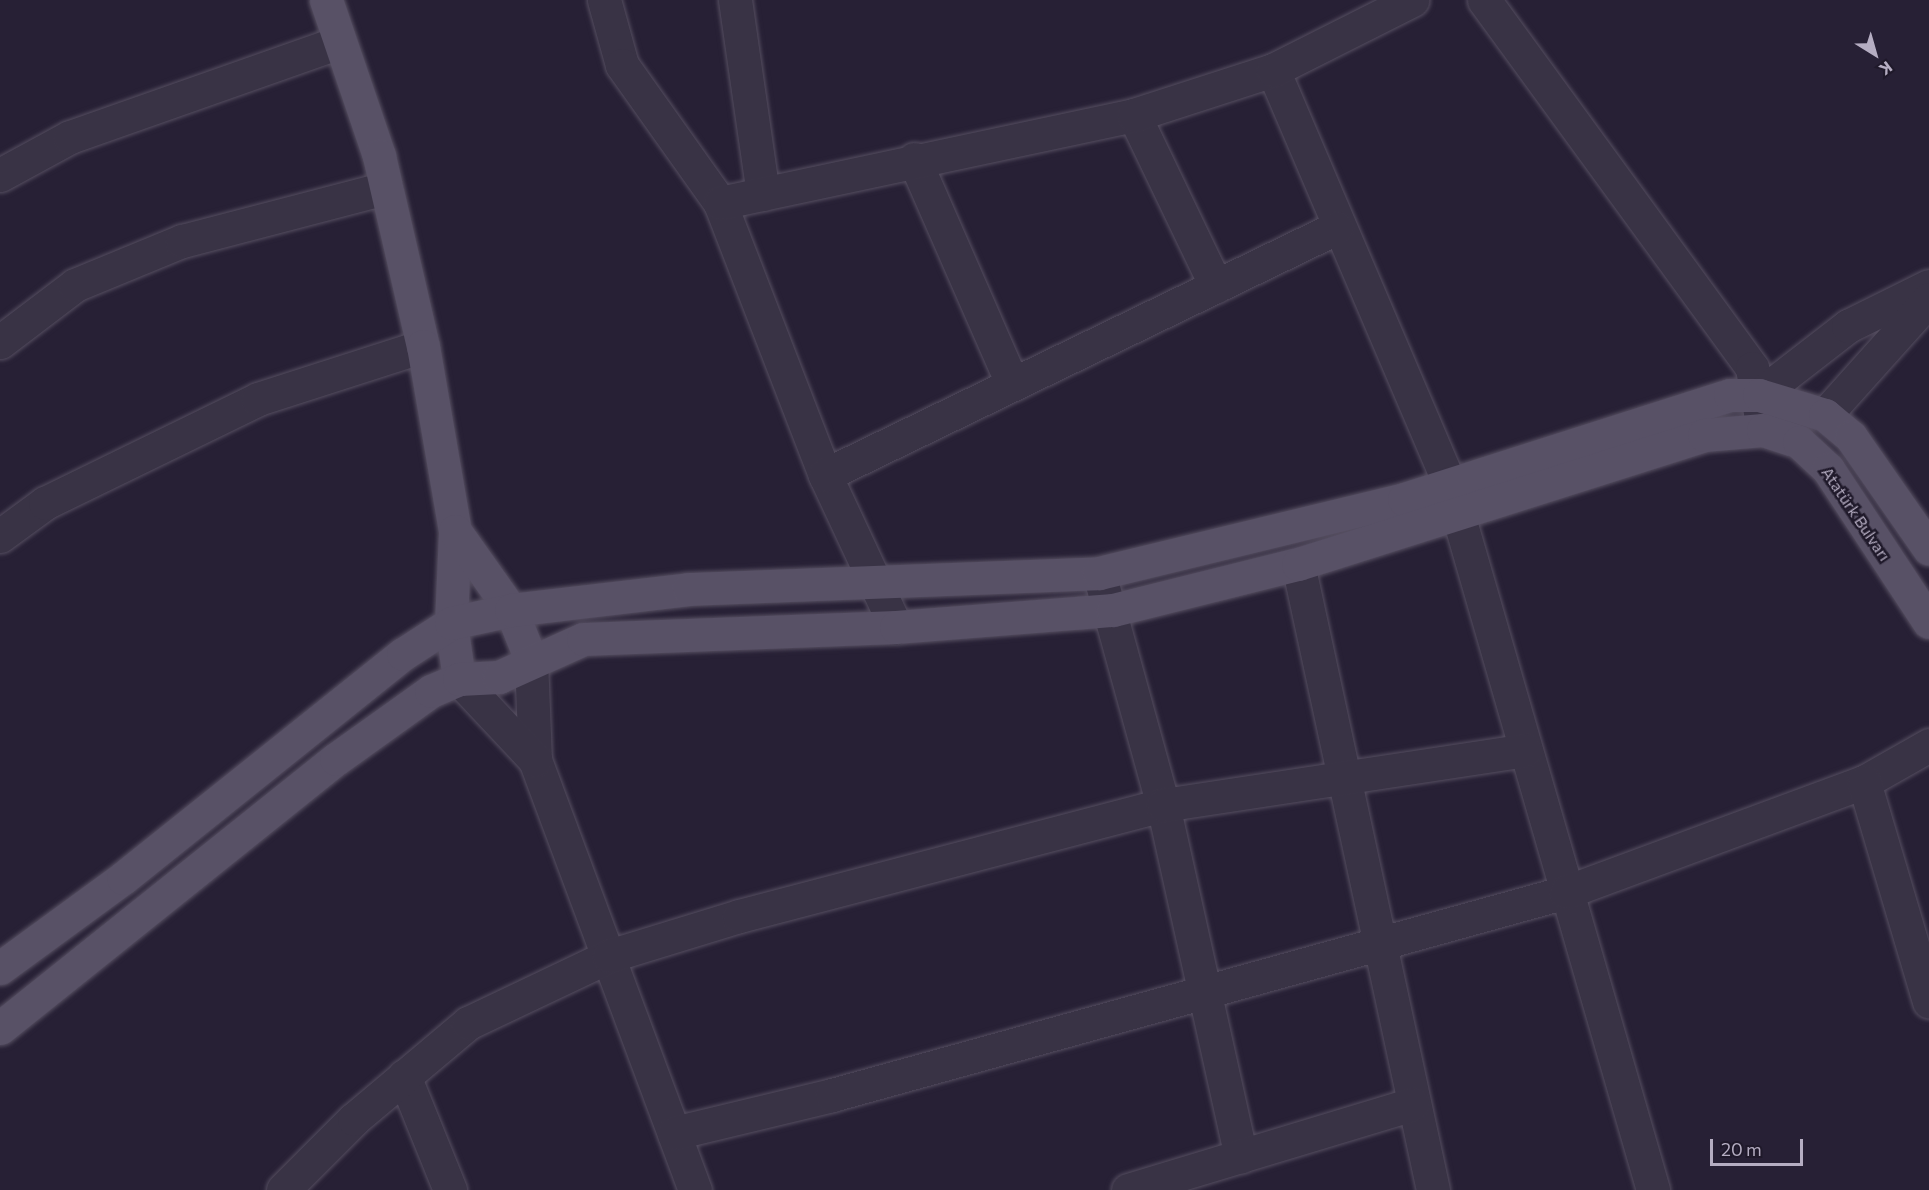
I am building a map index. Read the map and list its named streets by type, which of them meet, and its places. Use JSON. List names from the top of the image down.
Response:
{
  "streets": {
    "main road": ["Atatürk Bulvarı"]
  },
  "scale_bar": "20 m",
  "north": "bottom right"
}
